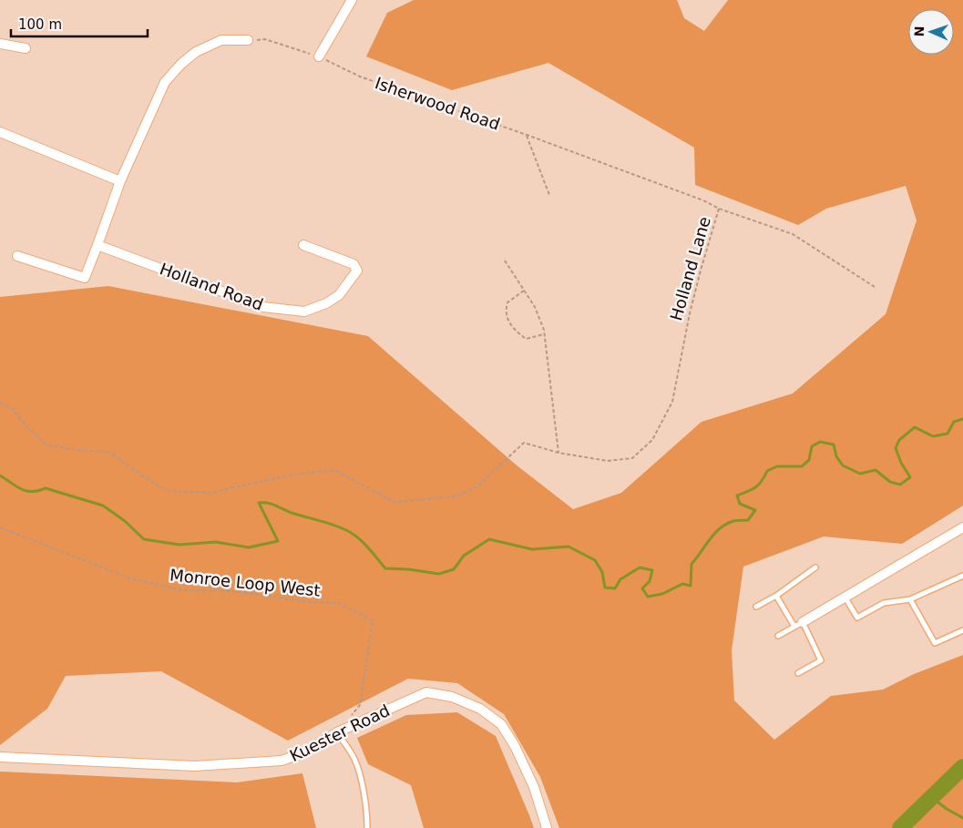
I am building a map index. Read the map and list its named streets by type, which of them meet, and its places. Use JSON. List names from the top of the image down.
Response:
{
  "streets": {
    "street": ["Holland Road", "Kuester Road"],
    "path": ["Isherwood Road", "Holland Lane", "Monroe Loop West"]
  },
  "crossings": [
    ["Isherwood Road", "Holland Lane"]
  ],
  "scale_bar": "100 m",
  "north": "left"
}
